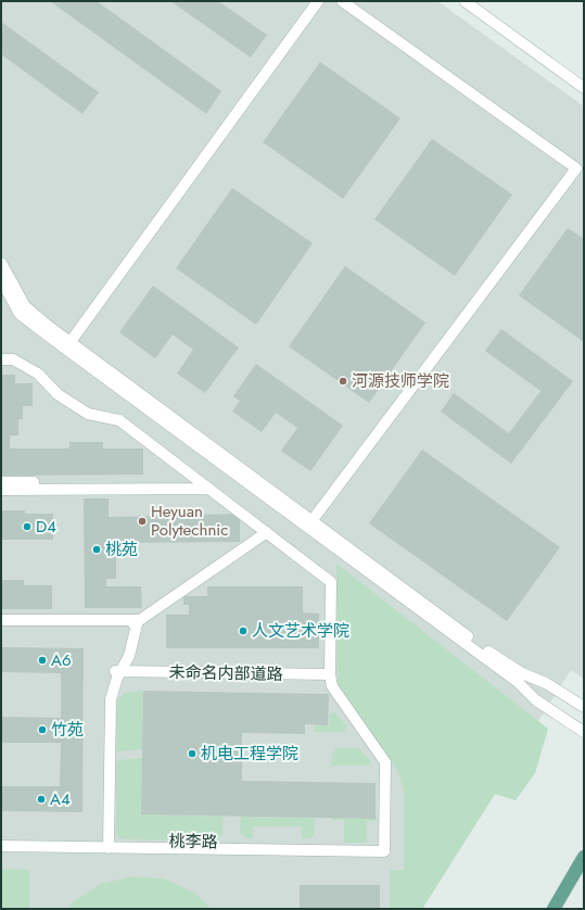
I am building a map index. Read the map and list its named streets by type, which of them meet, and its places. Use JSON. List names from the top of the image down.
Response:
{
  "streets": {
    "street": ["未命名内部道路", "桃李路"]
  },
  "crossings": [
    ["未命名内部道路", "桃李路"]
  ],
  "places": [
    "河源技师学院",
    "Heyuan Polytechnic",
    "D4",
    "桃苑",
    "人文艺术学院",
    "A6",
    "竹苑",
    "机电工程学院",
    "A4"
  ]
}
